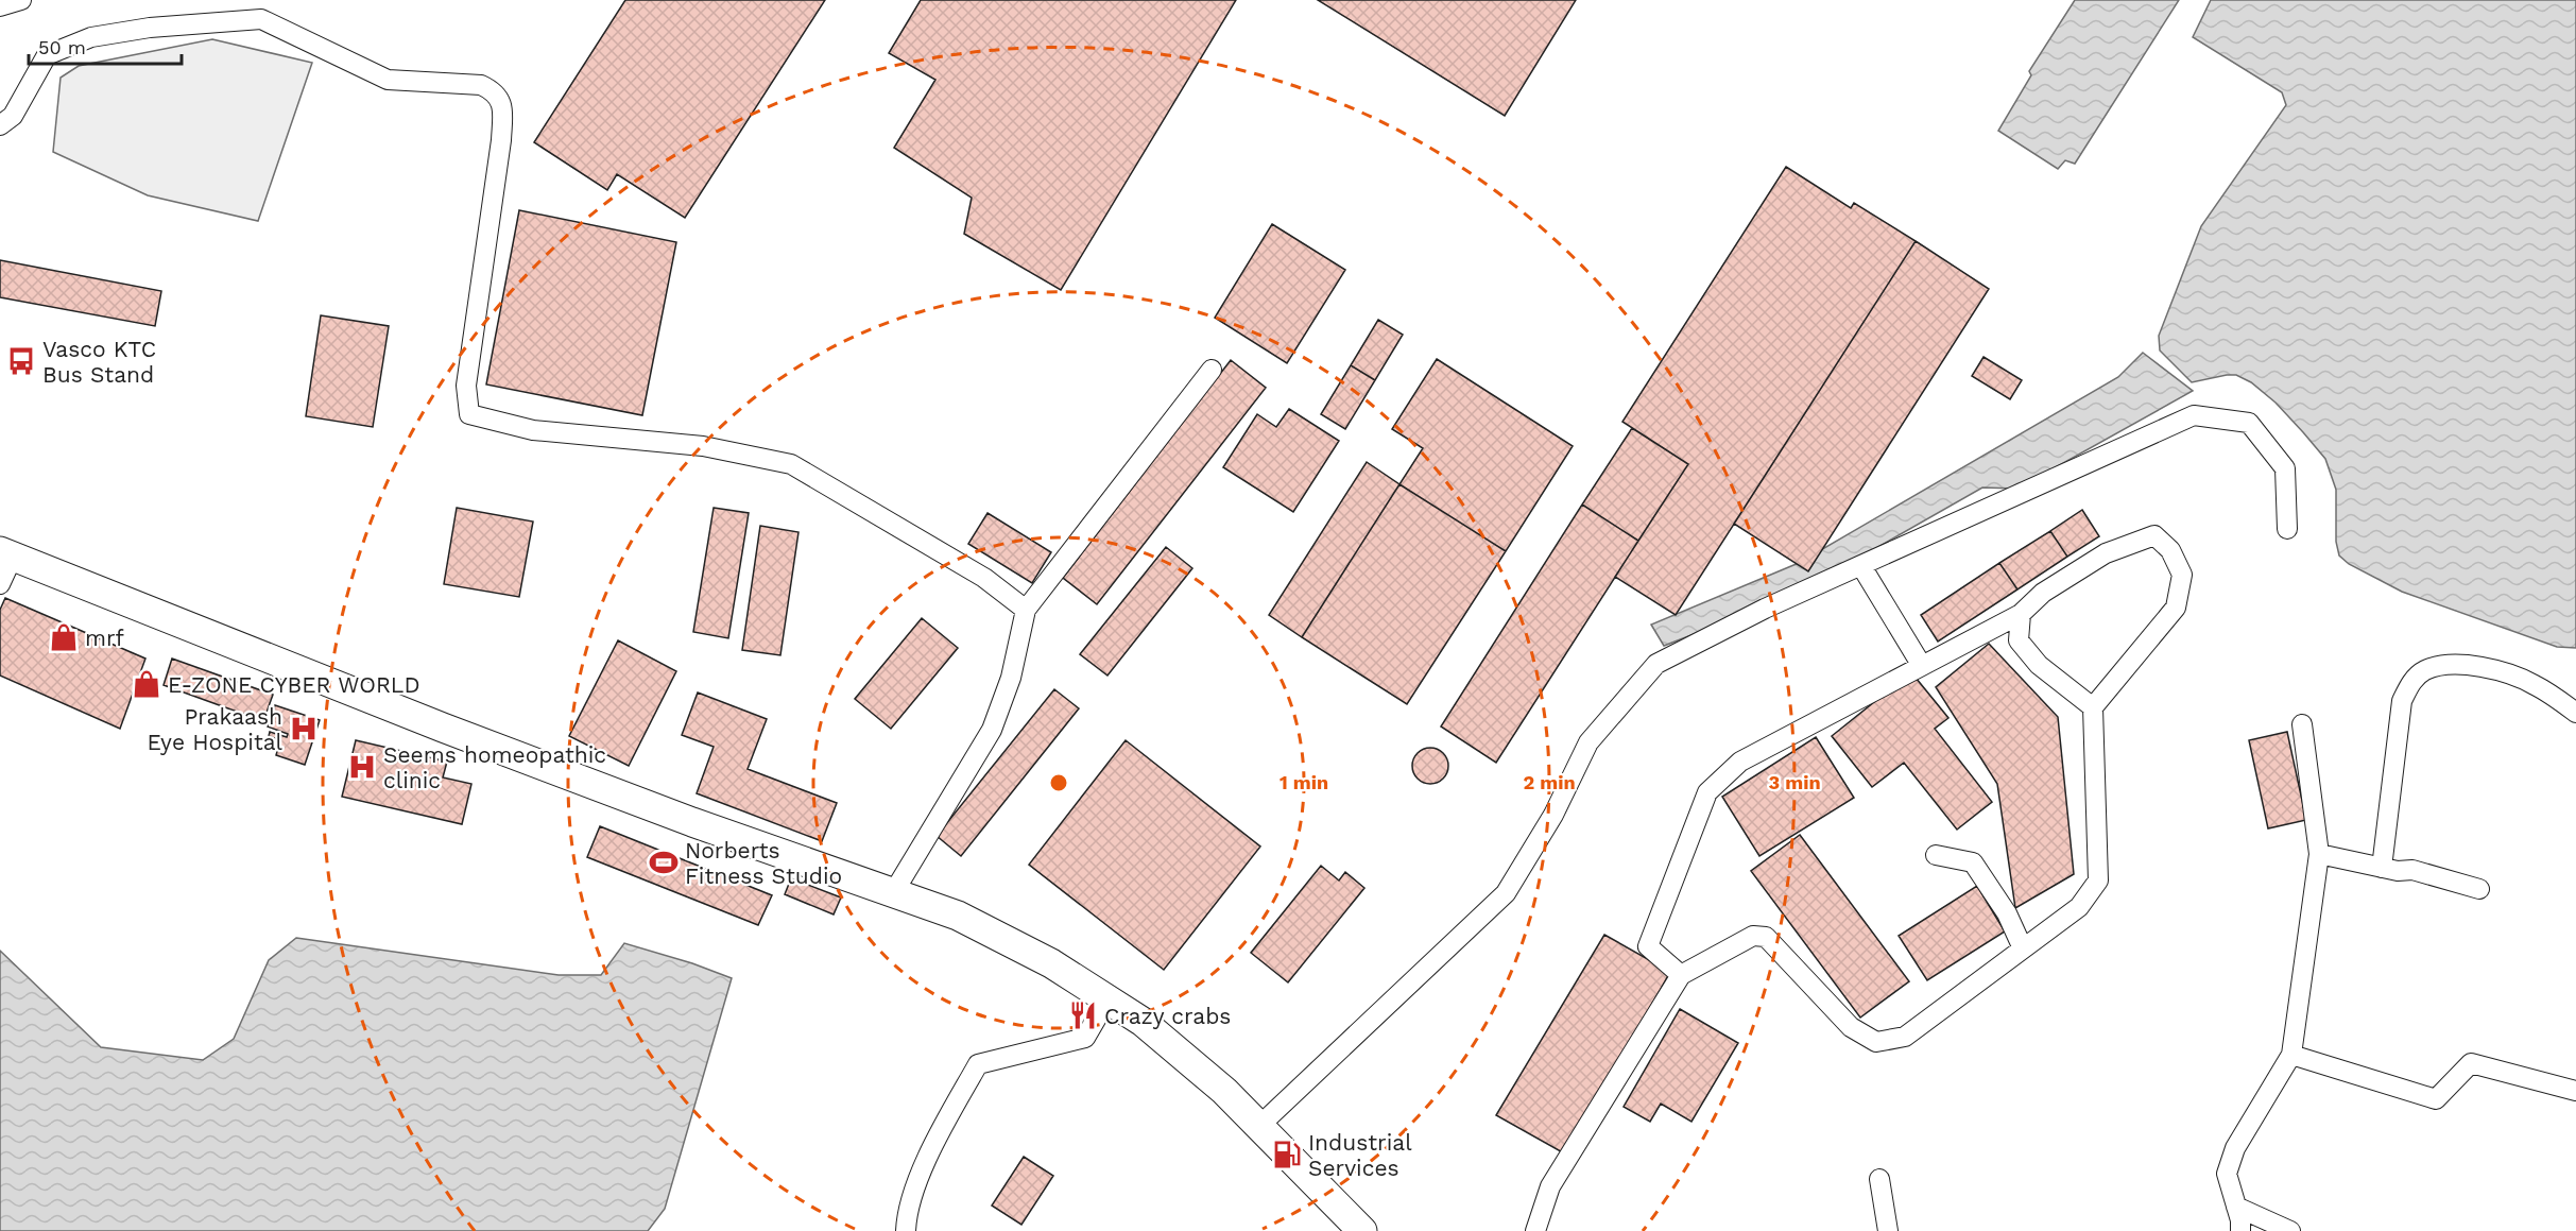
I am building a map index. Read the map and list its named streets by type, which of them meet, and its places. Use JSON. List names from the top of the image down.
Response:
{
  "places": {
    "bus stop": ["Vasco KTC Bus Stand"],
    "shop": ["mrf", "E-ZONE CYBER WORLD"],
    "hospital": ["Prakaash Eye Hospital", "Seems homeopathic clinic"],
    "sports": ["Norberts Fitness Studio"],
    "restaurant": ["Crazy crabs"],
    "fuel station": ["Industrial Services"]
  },
  "scale_bar": "50 m",
  "rings": ["1 min", "2 min", "3 min"]
}
